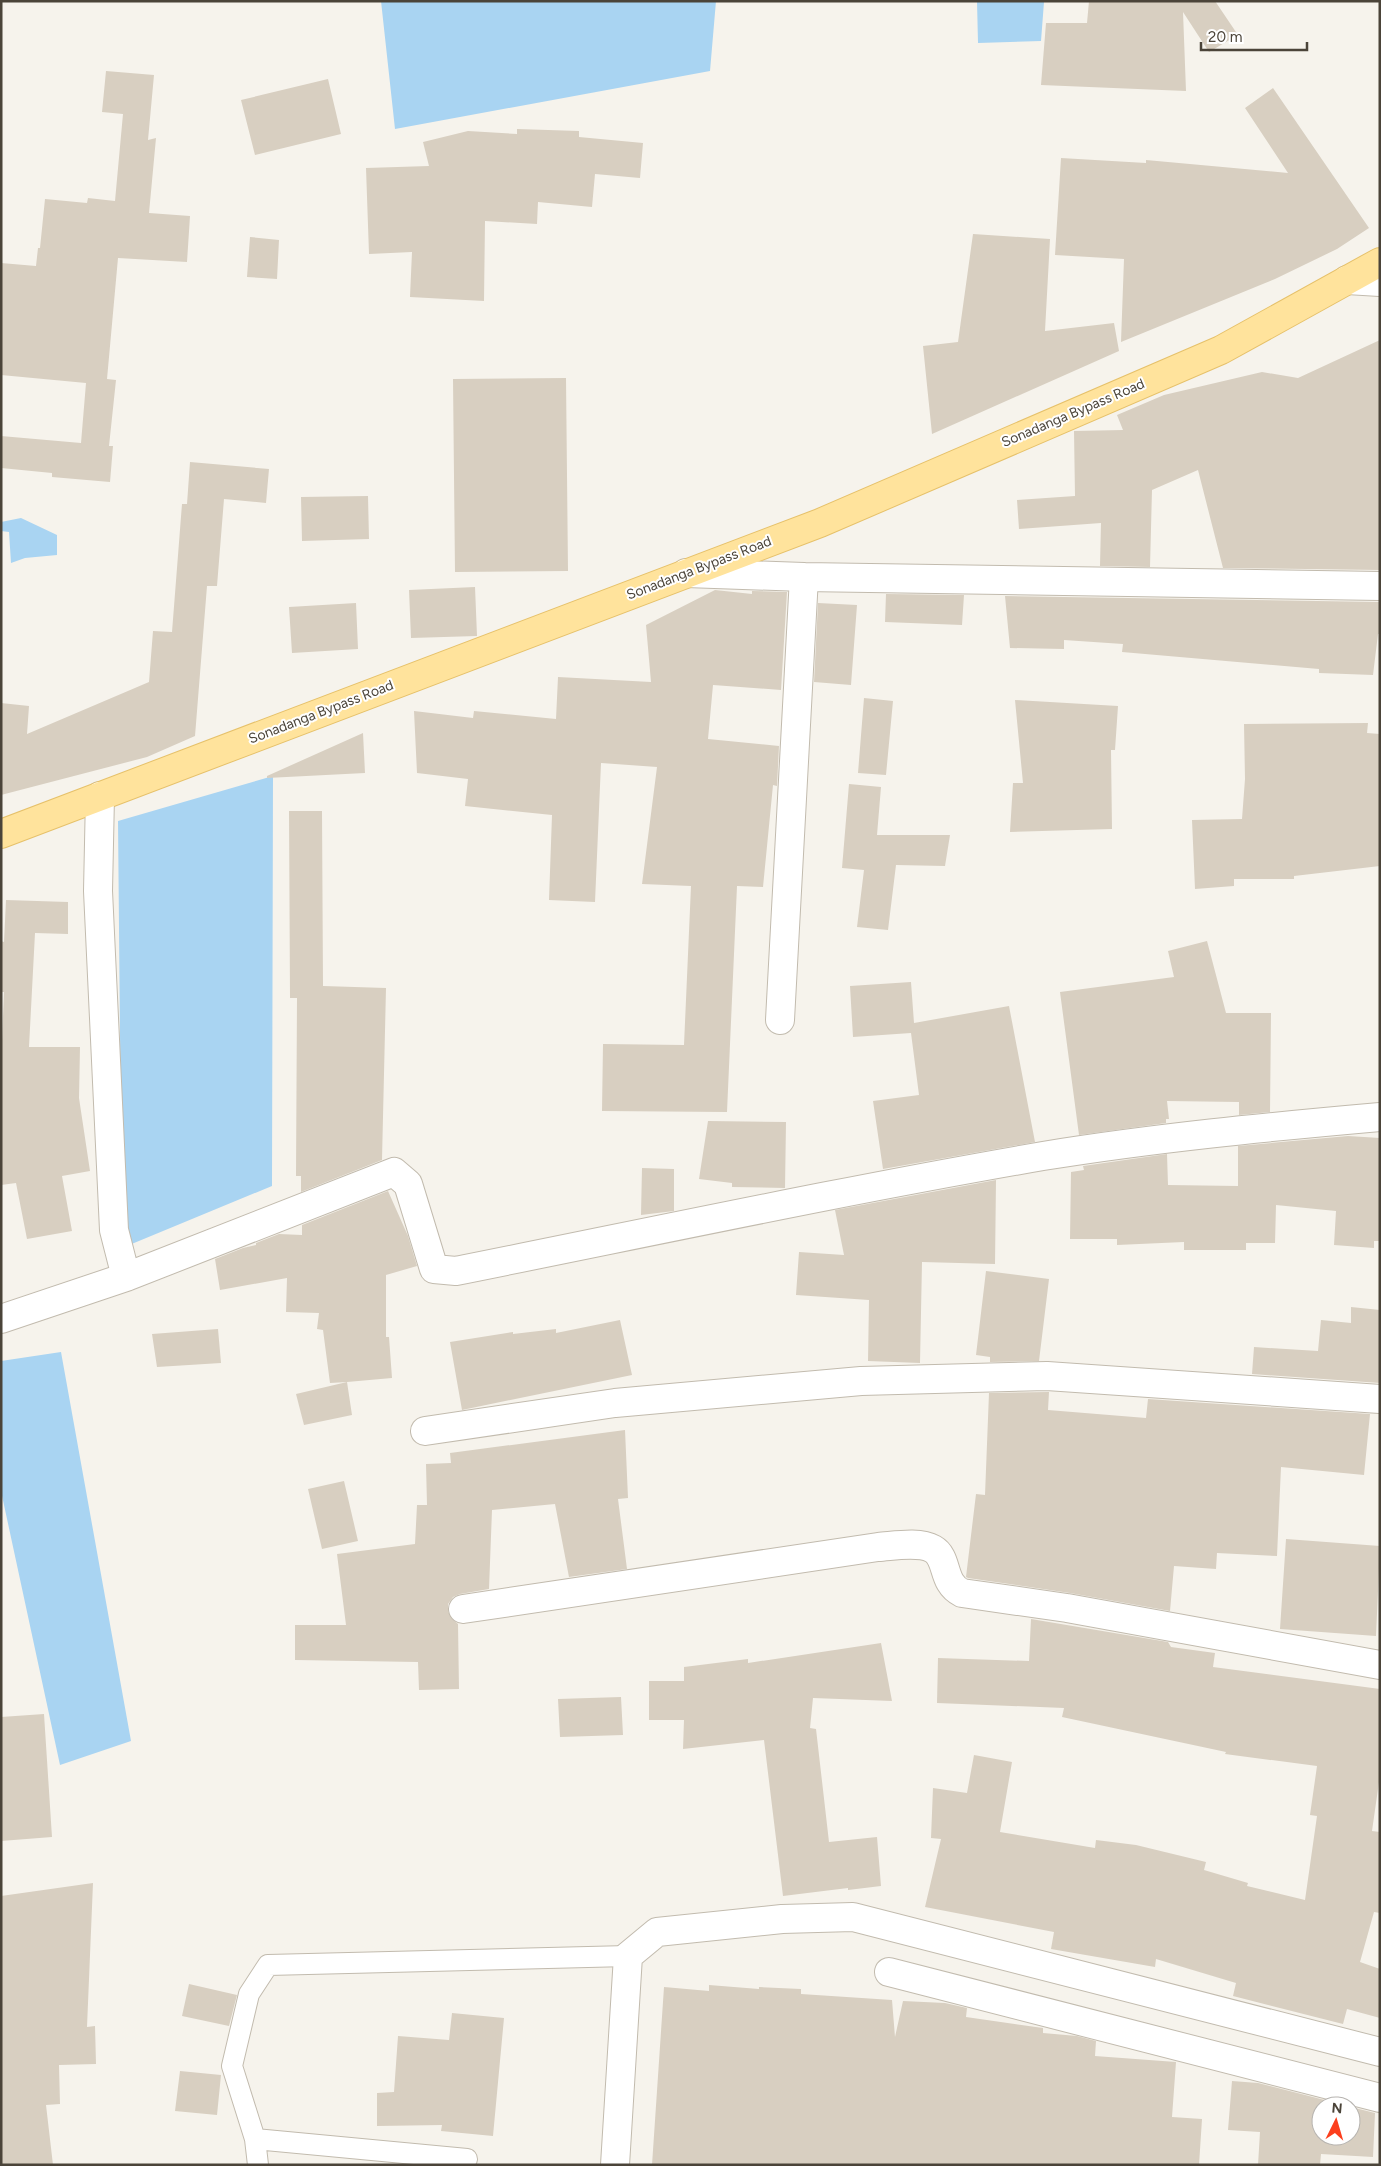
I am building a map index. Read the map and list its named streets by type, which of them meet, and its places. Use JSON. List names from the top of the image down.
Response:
{
  "streets": {
    "main road": ["Sonadanga Bypass Road"]
  },
  "scale_bar": "20 m",
  "north": "top"
}
